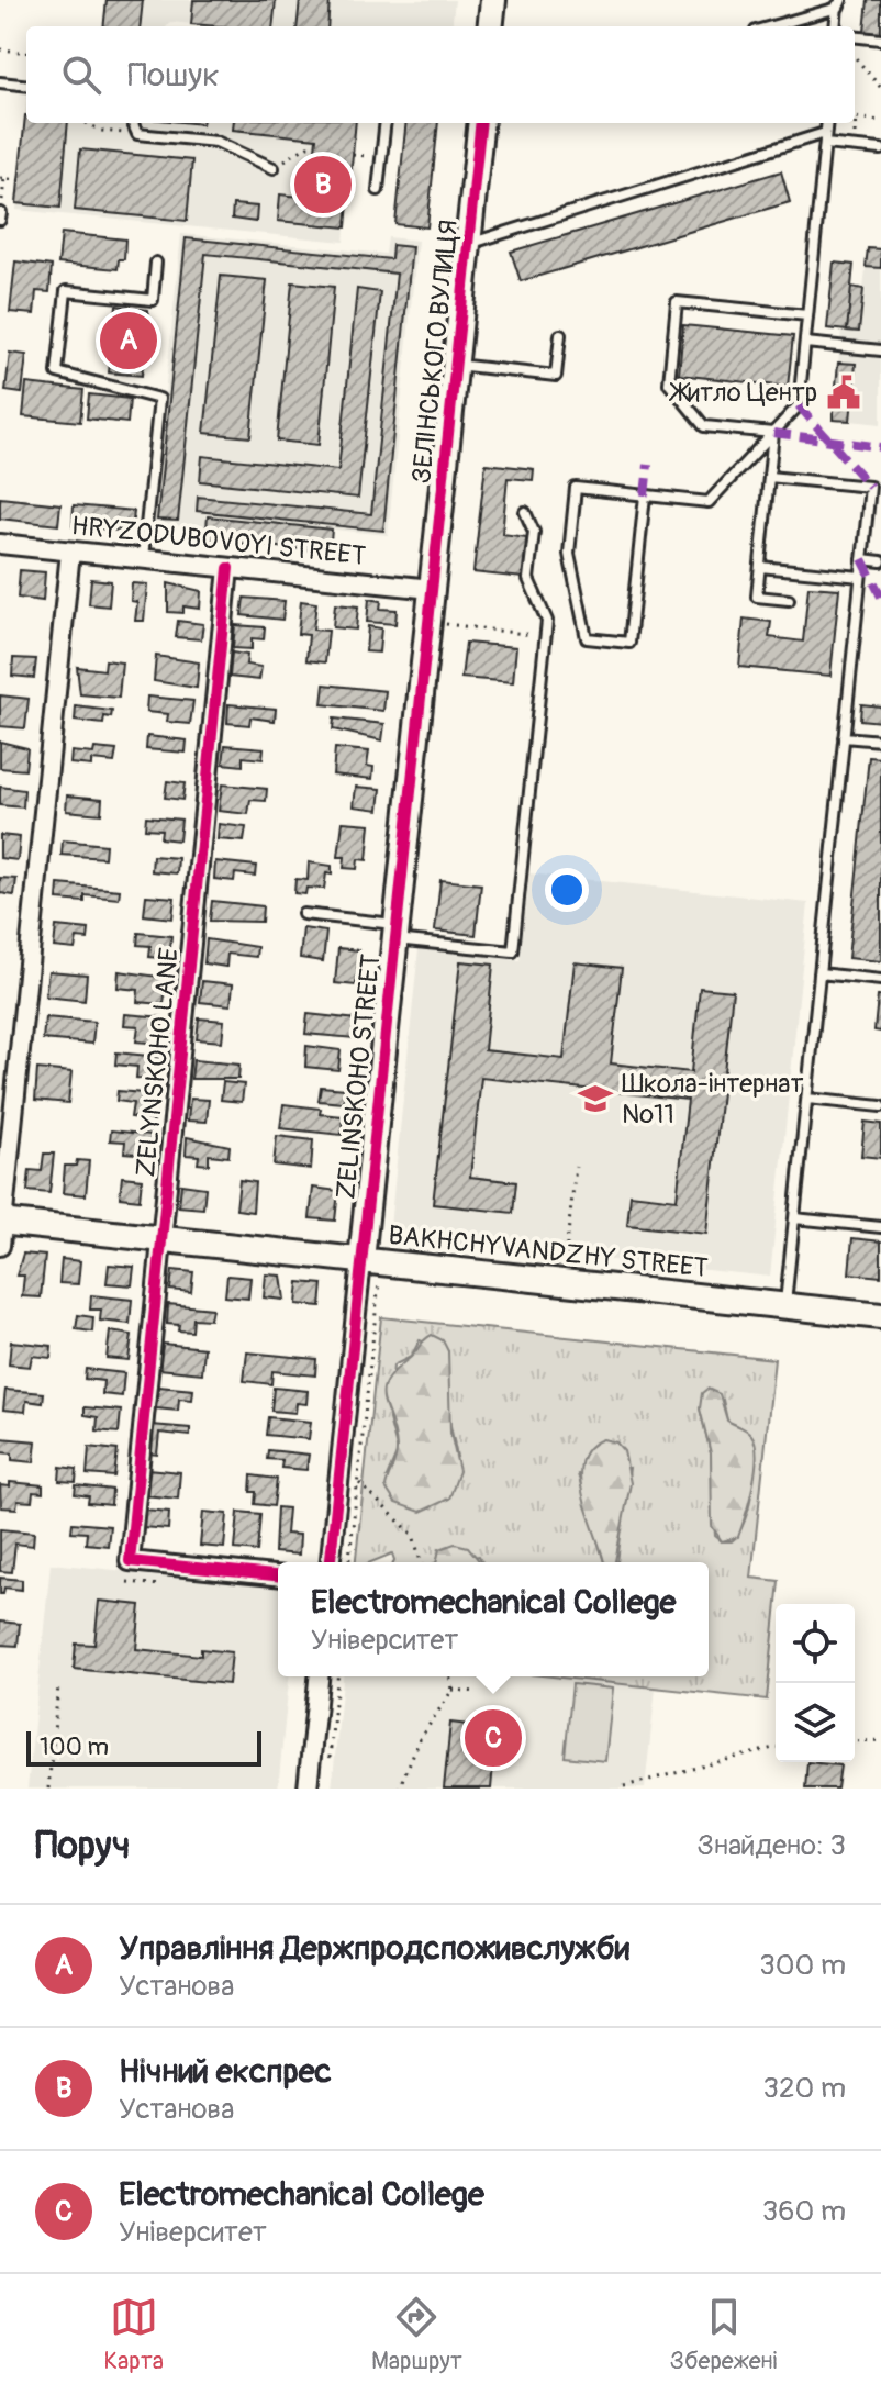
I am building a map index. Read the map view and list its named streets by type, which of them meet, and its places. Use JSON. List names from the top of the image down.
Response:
{
  "streets": {
    "street": [
      "ЗЕЛІНСЬКОГО ВУЛИЦЯ",
      "HRYZODUBOVOYI STREET",
      "ZELYNSKOHO LANE",
      "ZELINSKOHO STREET",
      "BAKHCHYVANDZHY STREET"
    ]
  },
  "crossings": [
    ["ЗЕЛІНСЬКОГО ВУЛИЦЯ", "HRYZODUBOVOYI STREET"],
    ["ЗЕЛІНСЬКОГО ВУЛИЦЯ", "ZELINSKOHO STREET"],
    ["HRYZODUBOVOYI STREET", "ZELYNSKOHO LANE"],
    ["HRYZODUBOVOYI STREET", "ZELINSKOHO STREET"],
    ["ZELYNSKOHO LANE", "BAKHCHYVANDZHY STREET"],
    ["ZELINSKOHO STREET", "BAKHCHYVANDZHY STREET"]
  ],
  "places": {
    "public building": ["Житло Центр"],
    "school or university": ["Школа-інтернат №11"]
  },
  "scale_bar": "100 m",
  "page": {
    "search": "Пошук",
    "pins": ["B", "A", "C"],
    "popup": ["Electromechanical College", "Університет"],
    "scale": "100 m",
    "heading": ["Поруч", "Знайдено: 3"],
    "list": [
      {
        "mark": "A",
        "name": "Управління Держпродспоживслужби",
        "note": "Установа",
        "value": "300 m"
      },
      {
        "mark": "B",
        "name": "Нічний експрес",
        "note": "Установа",
        "value": "320 m"
      },
      {
        "mark": "C",
        "name": "Electromechanical College",
        "note": "Університет",
        "value": "360 m"
      }
    ],
    "nav": ["Карта", "Маршрут", "Збережені"]
  }
}
